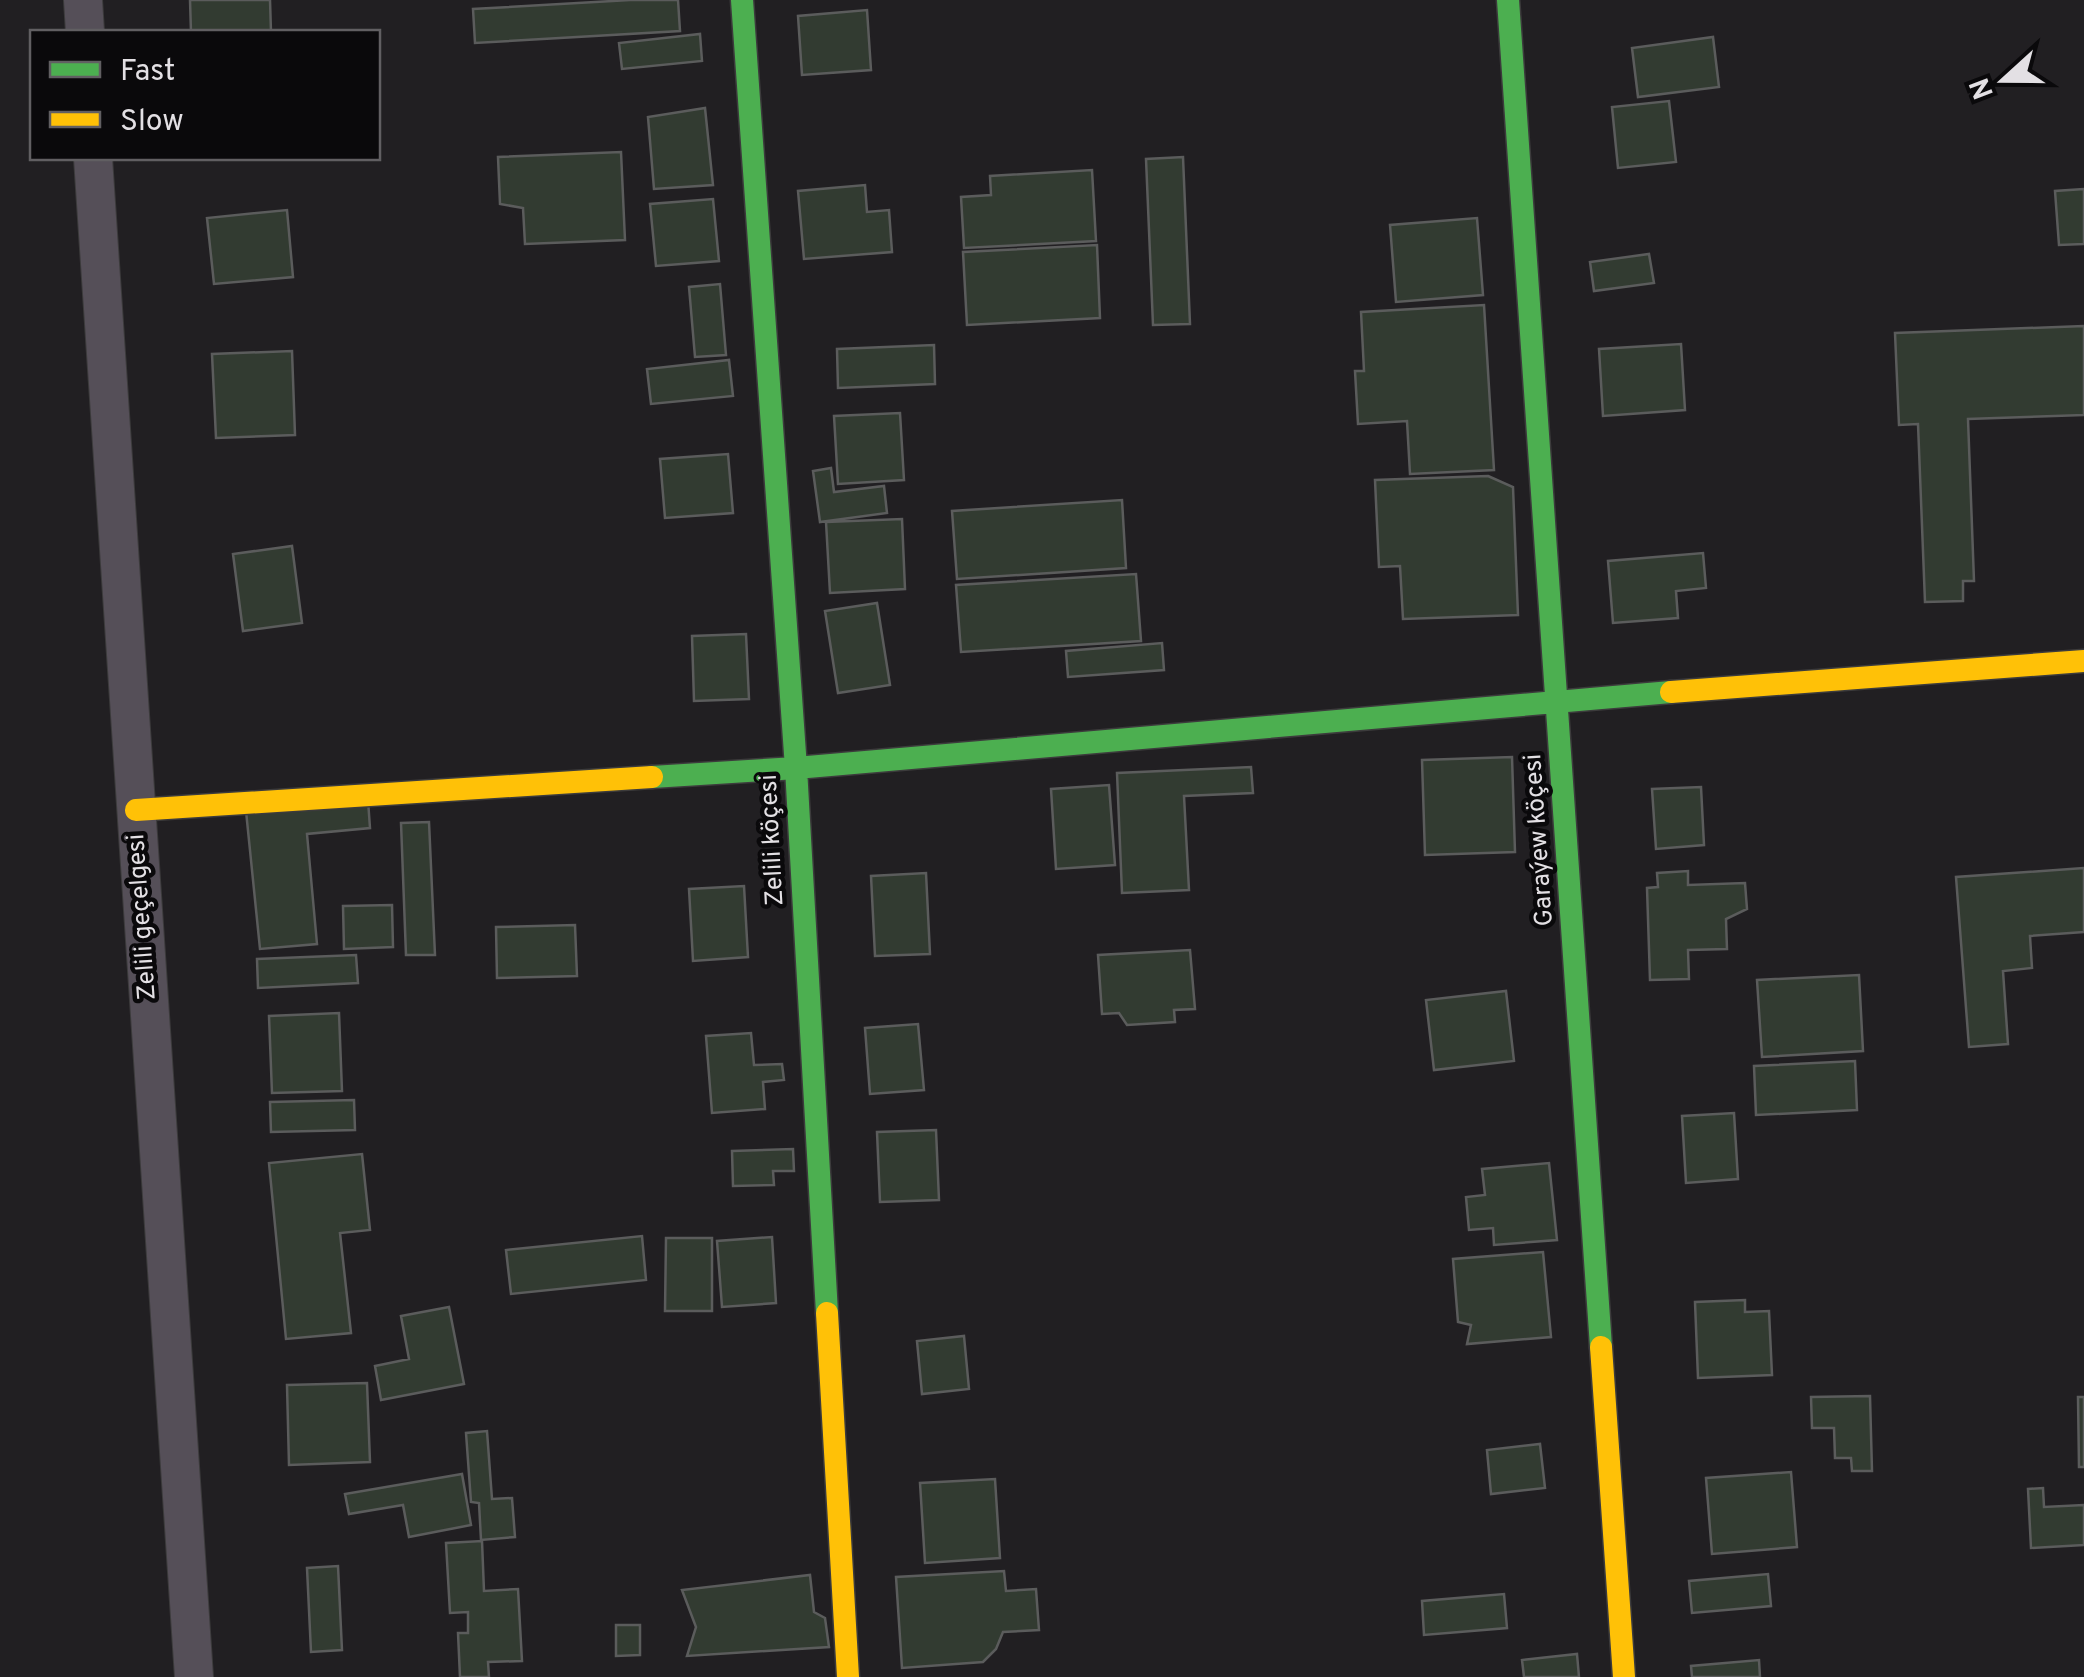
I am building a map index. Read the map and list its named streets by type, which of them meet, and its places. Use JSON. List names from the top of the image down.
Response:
{
  "streets": {
    "street": ["Zelili köçesi", "Garaýew köçesi", "Zelili geçelgesi"]
  },
  "legend": ["Fast", "Slow"],
  "north": "left"
}
